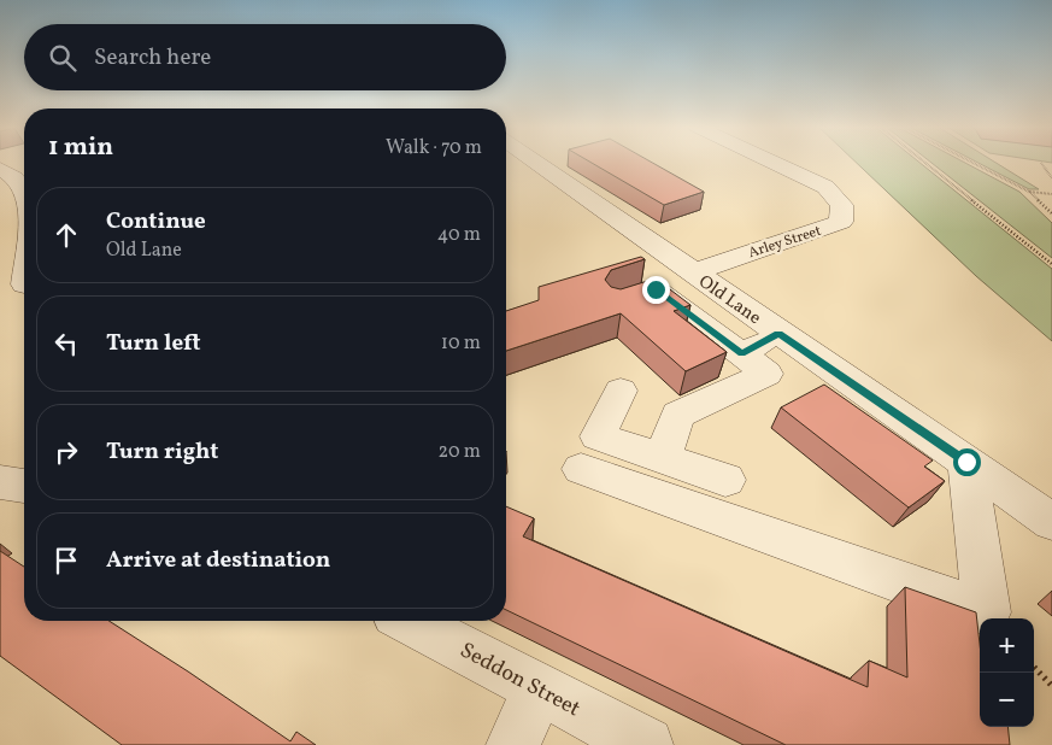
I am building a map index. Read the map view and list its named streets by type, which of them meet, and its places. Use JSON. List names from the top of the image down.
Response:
{
  "streets": {
    "street": ["Arley Street", "Old Lane", "Seddon Street"]
  },
  "crossings": [
    ["Arley Street", "Old Lane"]
  ],
  "page": {
    "search": "Search here",
    "heading": ["1 min", "Walk · 70 m"],
    "list": [
      ["Continue", "Old Lane", "40 m"],
      ["Turn left", "10 m"],
      ["Turn right", "20 m"],
      "Arrive at destination"
    ],
    "map_buttons": ["+", "−"]
  }
}
